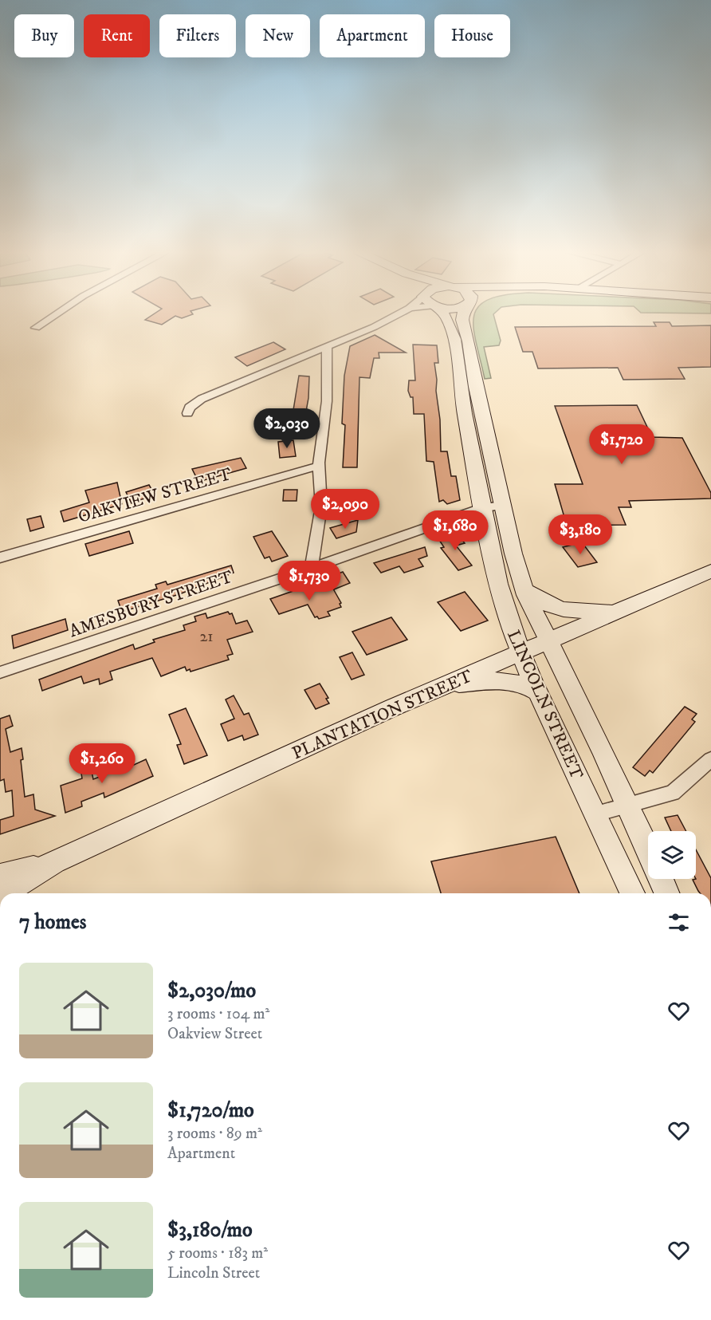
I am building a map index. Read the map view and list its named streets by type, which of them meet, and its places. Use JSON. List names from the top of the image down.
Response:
{
  "streets": {
    "main road": ["LINCOLN STREET", "PLANTATION STREET"],
    "street": ["OAKVIEW STREET", "AMESBURY STREET"]
  },
  "crossings": [
    ["AMESBURY STREET", "LINCOLN STREET"],
    ["LINCOLN STREET", "PLANTATION STREET"]
  ],
  "house_numbers": ["21"],
  "page": {
    "chip": [
      "Buy",
      "Rent",
      "Filters",
      "New",
      "Apartment",
      "House"
    ],
    "price": [
      "$2,030",
      "$1,720",
      "$2,090",
      "$1,680",
      "$3,180",
      "$1,730",
      "$1,260"
    ],
    "heading": "7 homes",
    "list": [
      {
        "name": "$2,030/mo",
        "note": "3 rooms · 104 m² · Oakview Street"
      },
      {
        "name": "$1,720/mo",
        "note": "3 rooms · 89 m² · Apartment"
      },
      {
        "name": "$3,180/mo",
        "note": "5 rooms · 183 m² · Lincoln Street"
      }
    ]
  }
}
